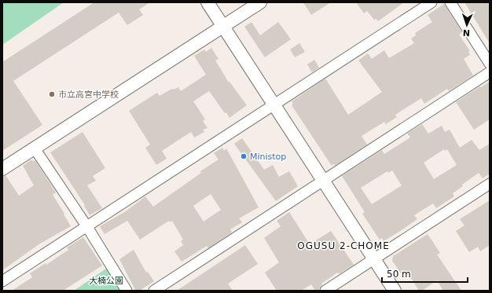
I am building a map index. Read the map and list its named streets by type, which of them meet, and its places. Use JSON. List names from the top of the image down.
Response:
{
  "districts": ["OGUSU 2-CHOME"],
  "parks": ["大楠公園"],
  "places": ["市立高宮中学校", "Ministop"],
  "scale_bar": "50 m",
  "north": "bottom"
}
